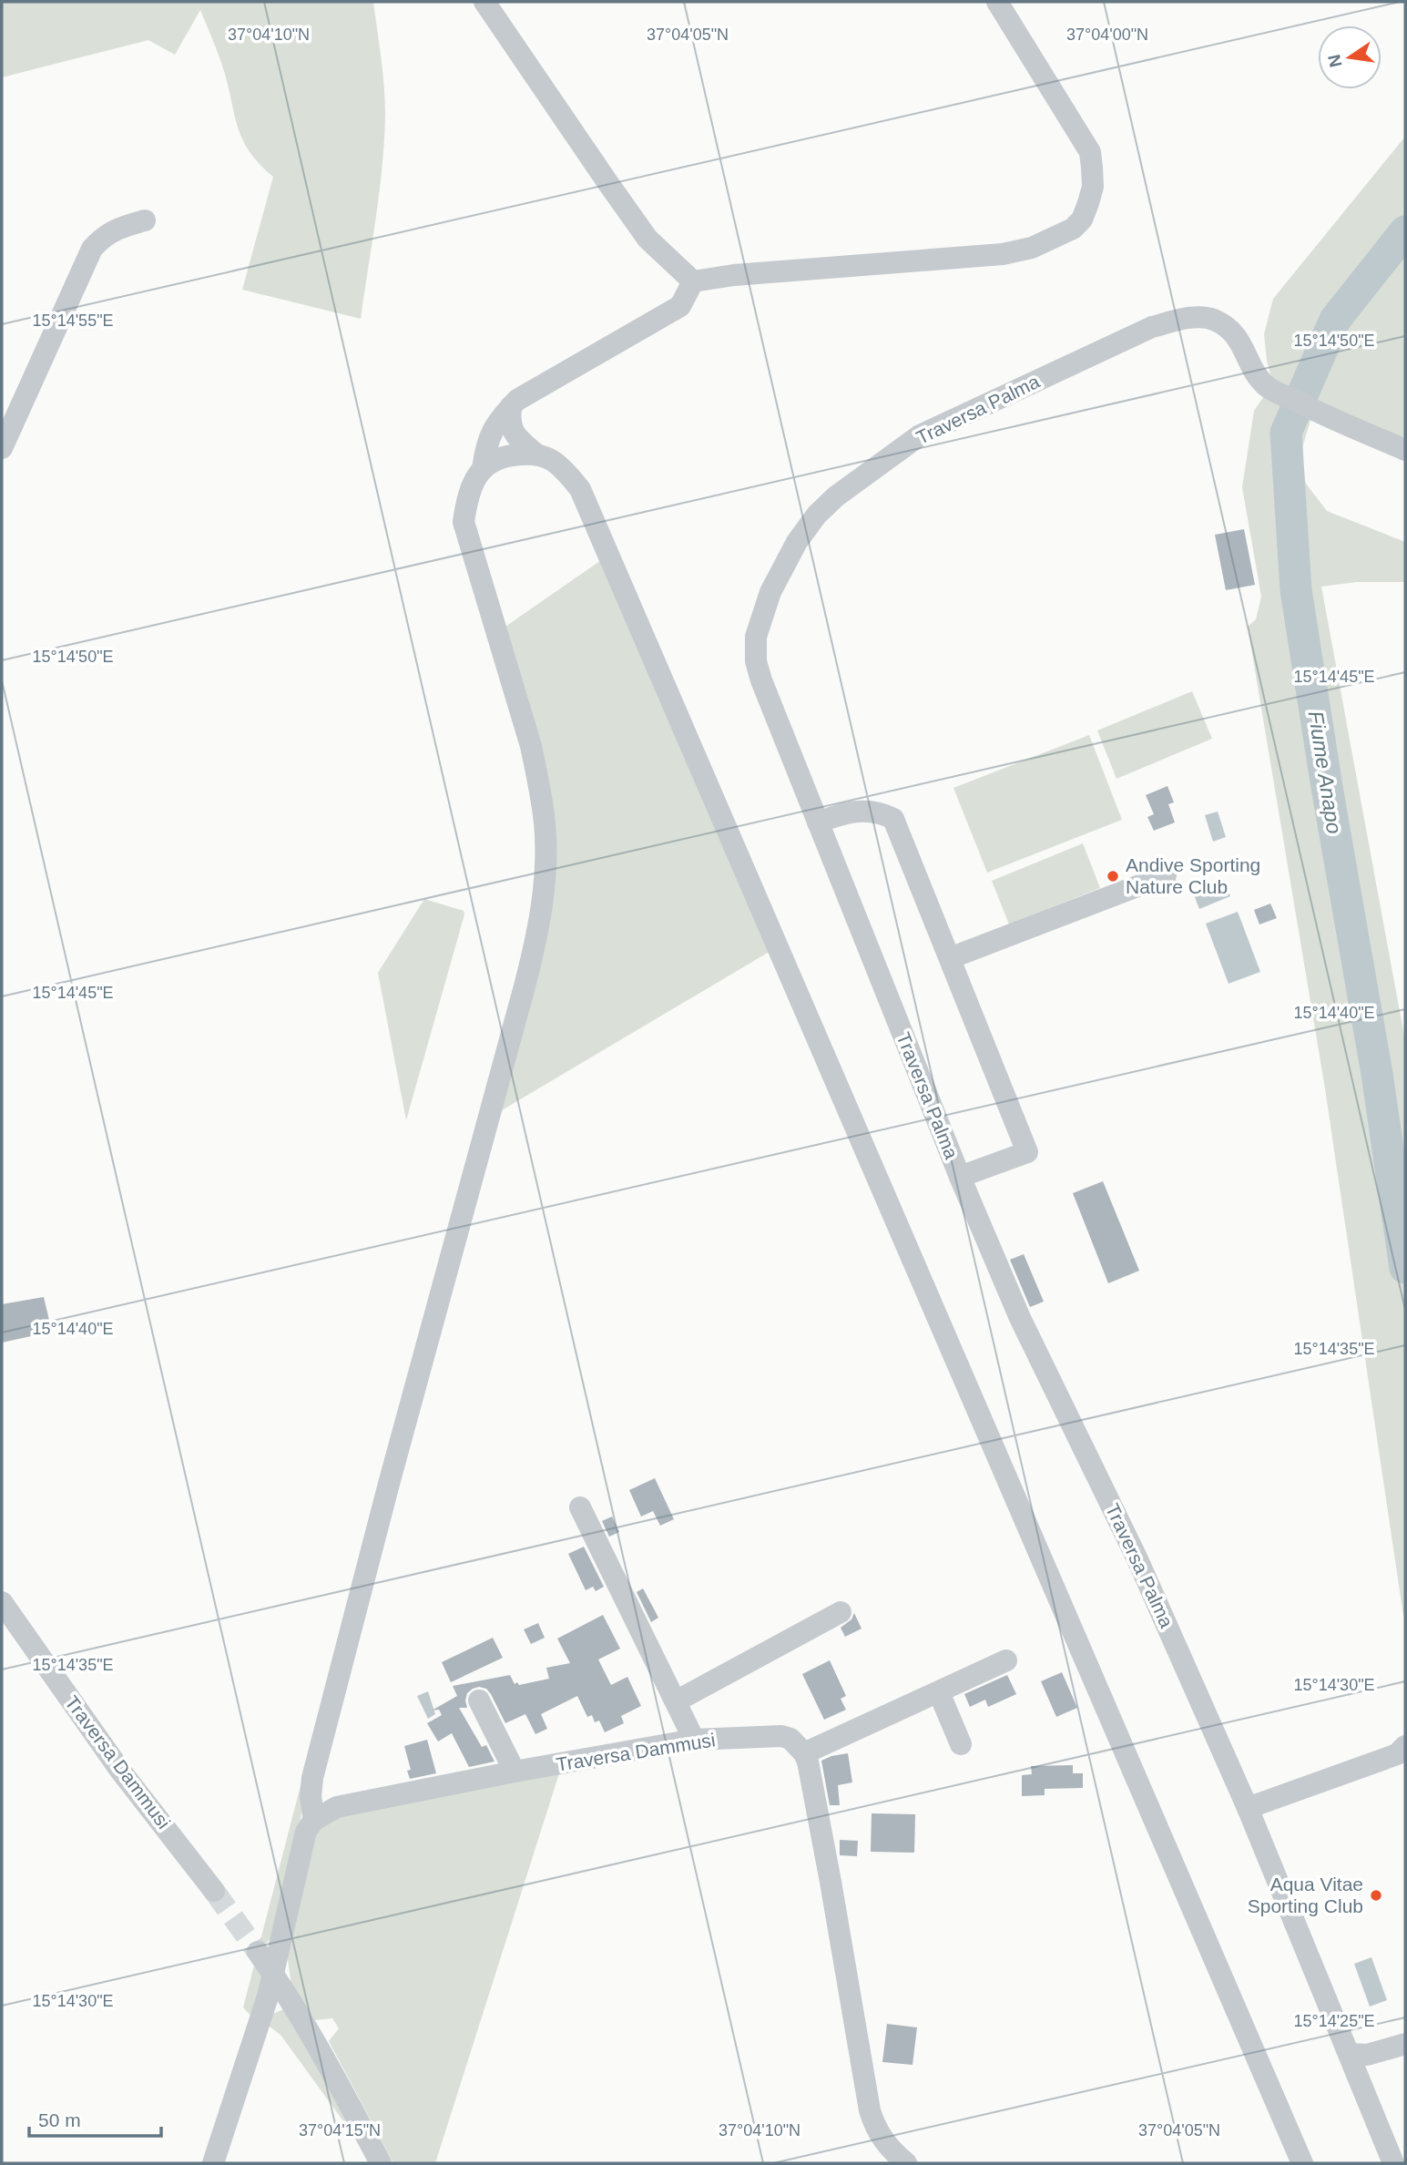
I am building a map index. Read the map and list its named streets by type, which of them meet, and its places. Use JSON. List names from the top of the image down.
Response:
{
  "streets": {
    "street": ["Traversa Palma", "Traversa Dammusi"]
  },
  "water": ["Fiume Anapo"],
  "places": ["Andive Sporting Nature Club", "Aqua Vitae Sporting Club"],
  "scale_bar": "50 m",
  "north": "left",
  "coordinates": [
    "37°04'10\"N",
    "37°04'05\"N",
    "37°04'00\"N",
    "15°14'55\"E",
    "15°14'50\"E",
    "15°14'45\"E",
    "15°14'40\"E",
    "15°14'35\"E",
    "15°14'30\"E",
    "15°14'25\"E",
    "37°04'15\"N"
  ]
}
